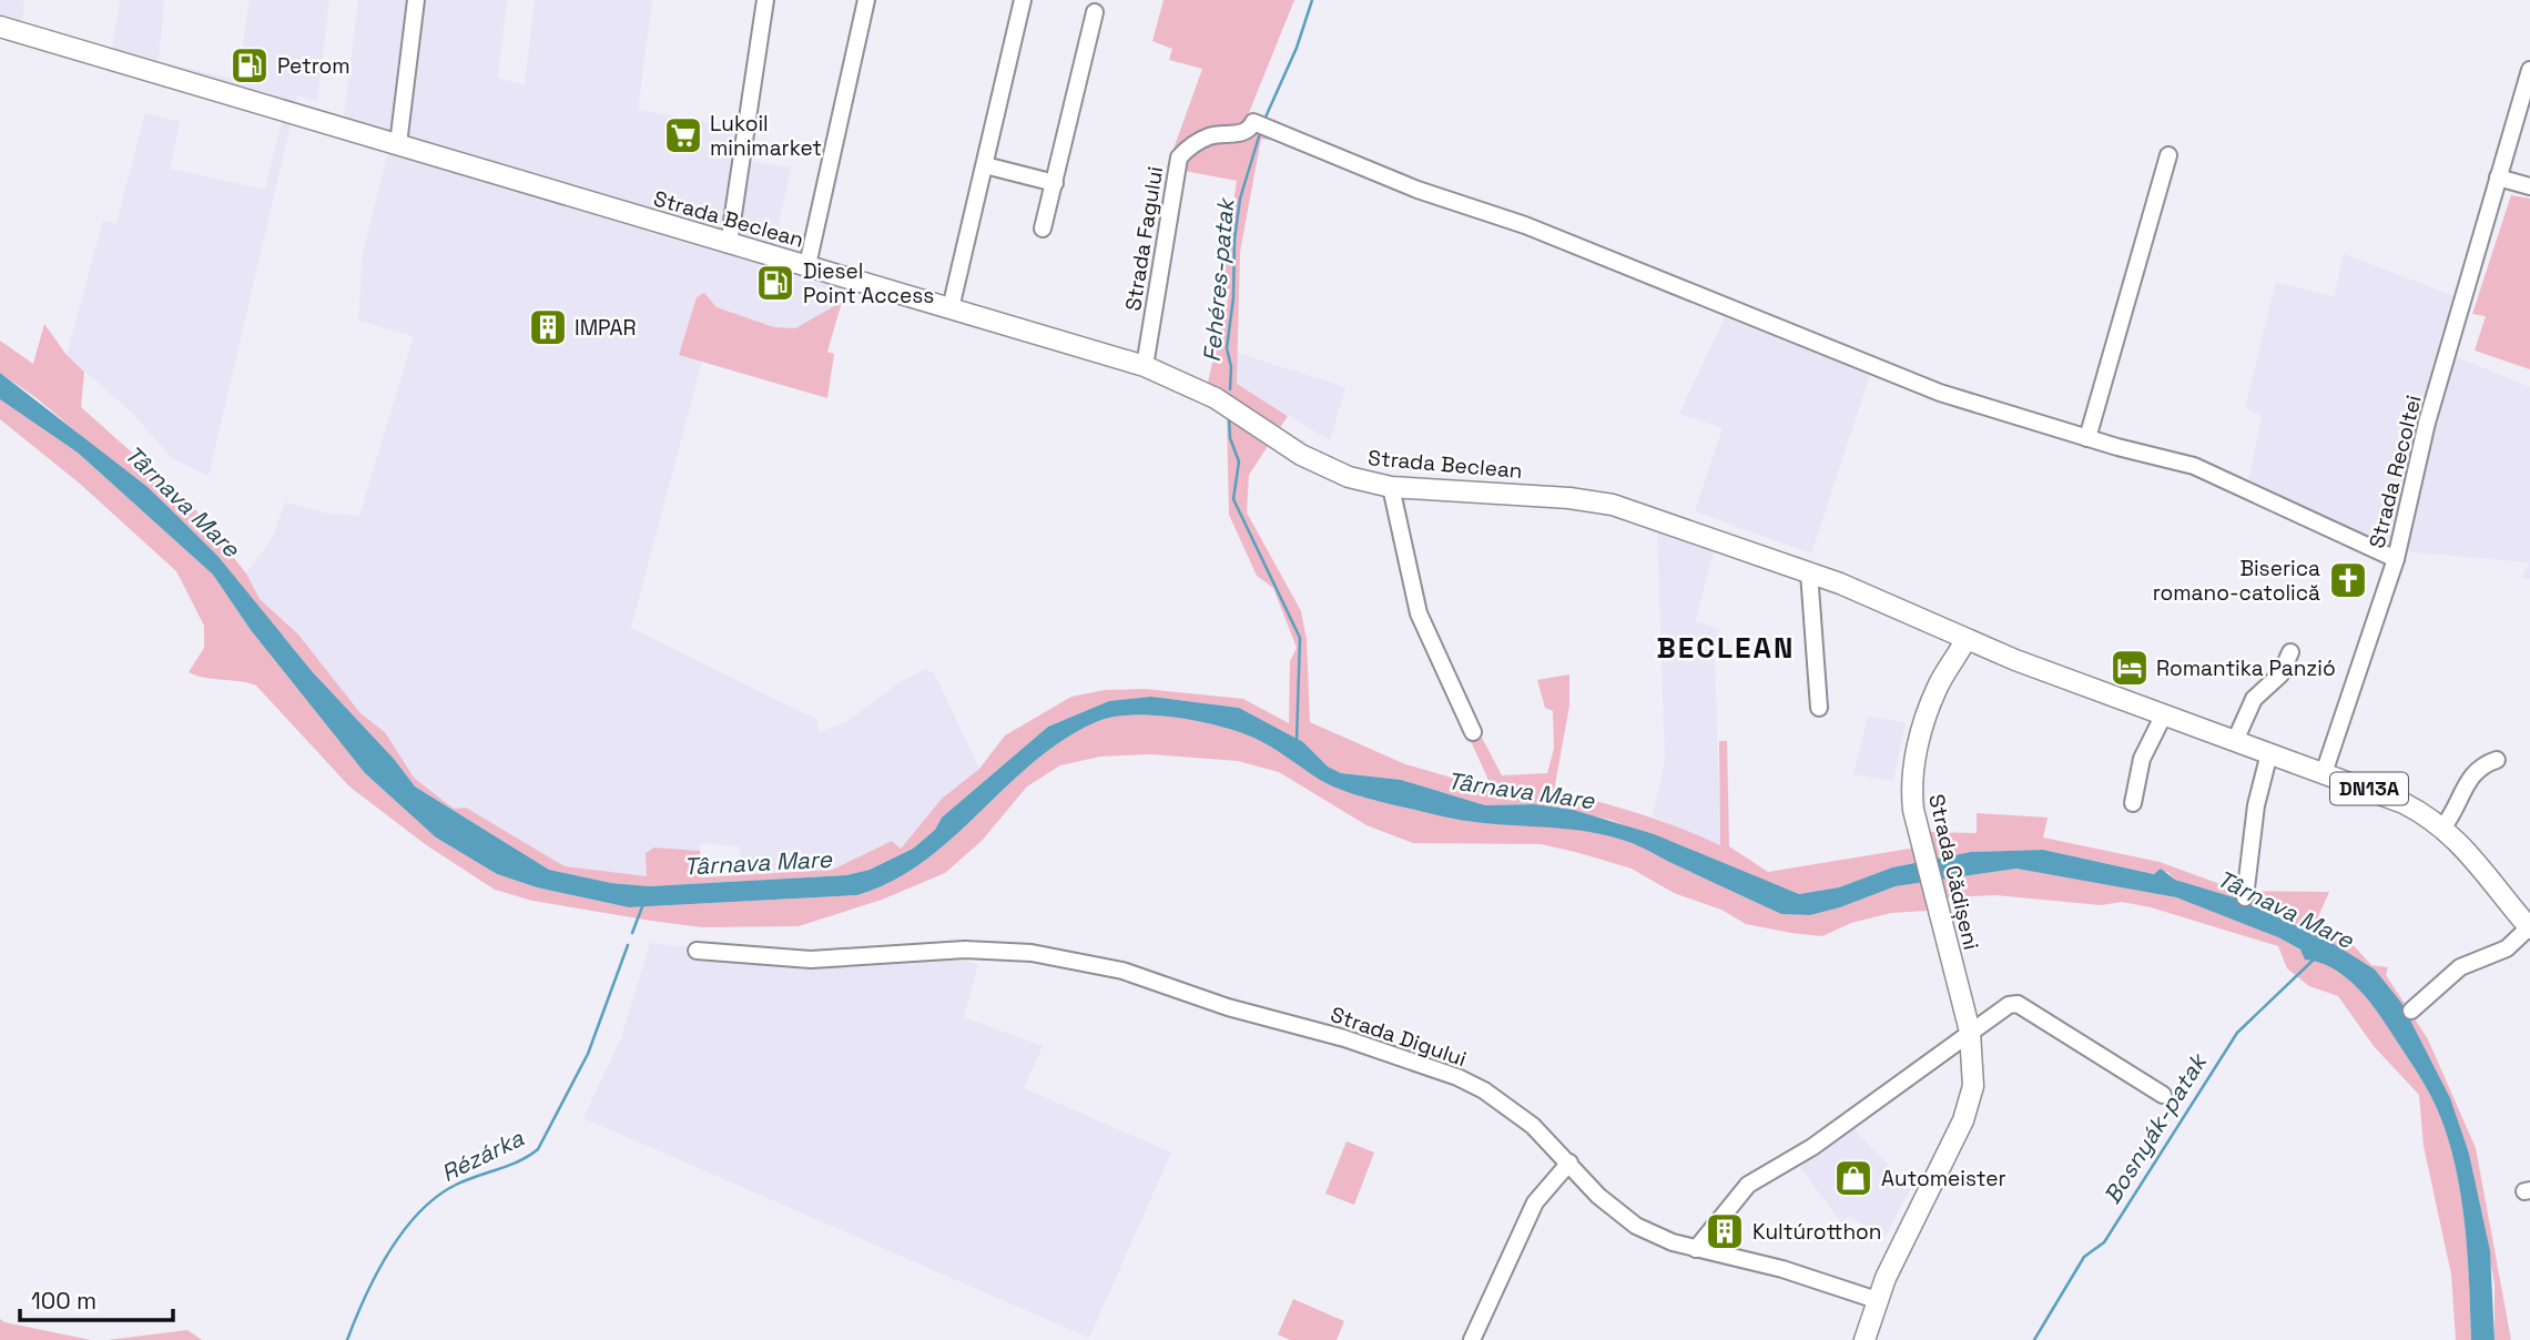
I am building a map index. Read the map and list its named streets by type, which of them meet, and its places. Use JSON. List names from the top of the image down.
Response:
{
  "streets": {
    "main road": ["Strada Beclean", "DN13A", "Strada Cădișeni"],
    "street": ["Strada Fagului", "Strada Recoltei", "Strada Digului"]
  },
  "crossings": [
    ["Strada Beclean", "Strada Fagului"],
    ["Strada Beclean", "Strada Recoltei"],
    ["Strada Beclean", "Strada Cădișeni"],
    ["Strada Cădișeni", "Strada Digului"]
  ],
  "districts": ["BECLEAN"],
  "water": [
    "Fehéres-patak",
    "Târnava Mare",
    "Bosnyák-patak",
    "Rézárka"
  ],
  "places": {
    "fuel station": ["Petrom", "Diesel Point Access"],
    "supermarket": ["Lukoil minimarket"],
    "building": ["IMPAR", "Kultúrotthon"],
    "church": ["Biserica romano-catolică"],
    "hotel": ["Romantika Panzió"],
    "shop": ["Automeister"]
  },
  "scale_bar": "100 m"
}
